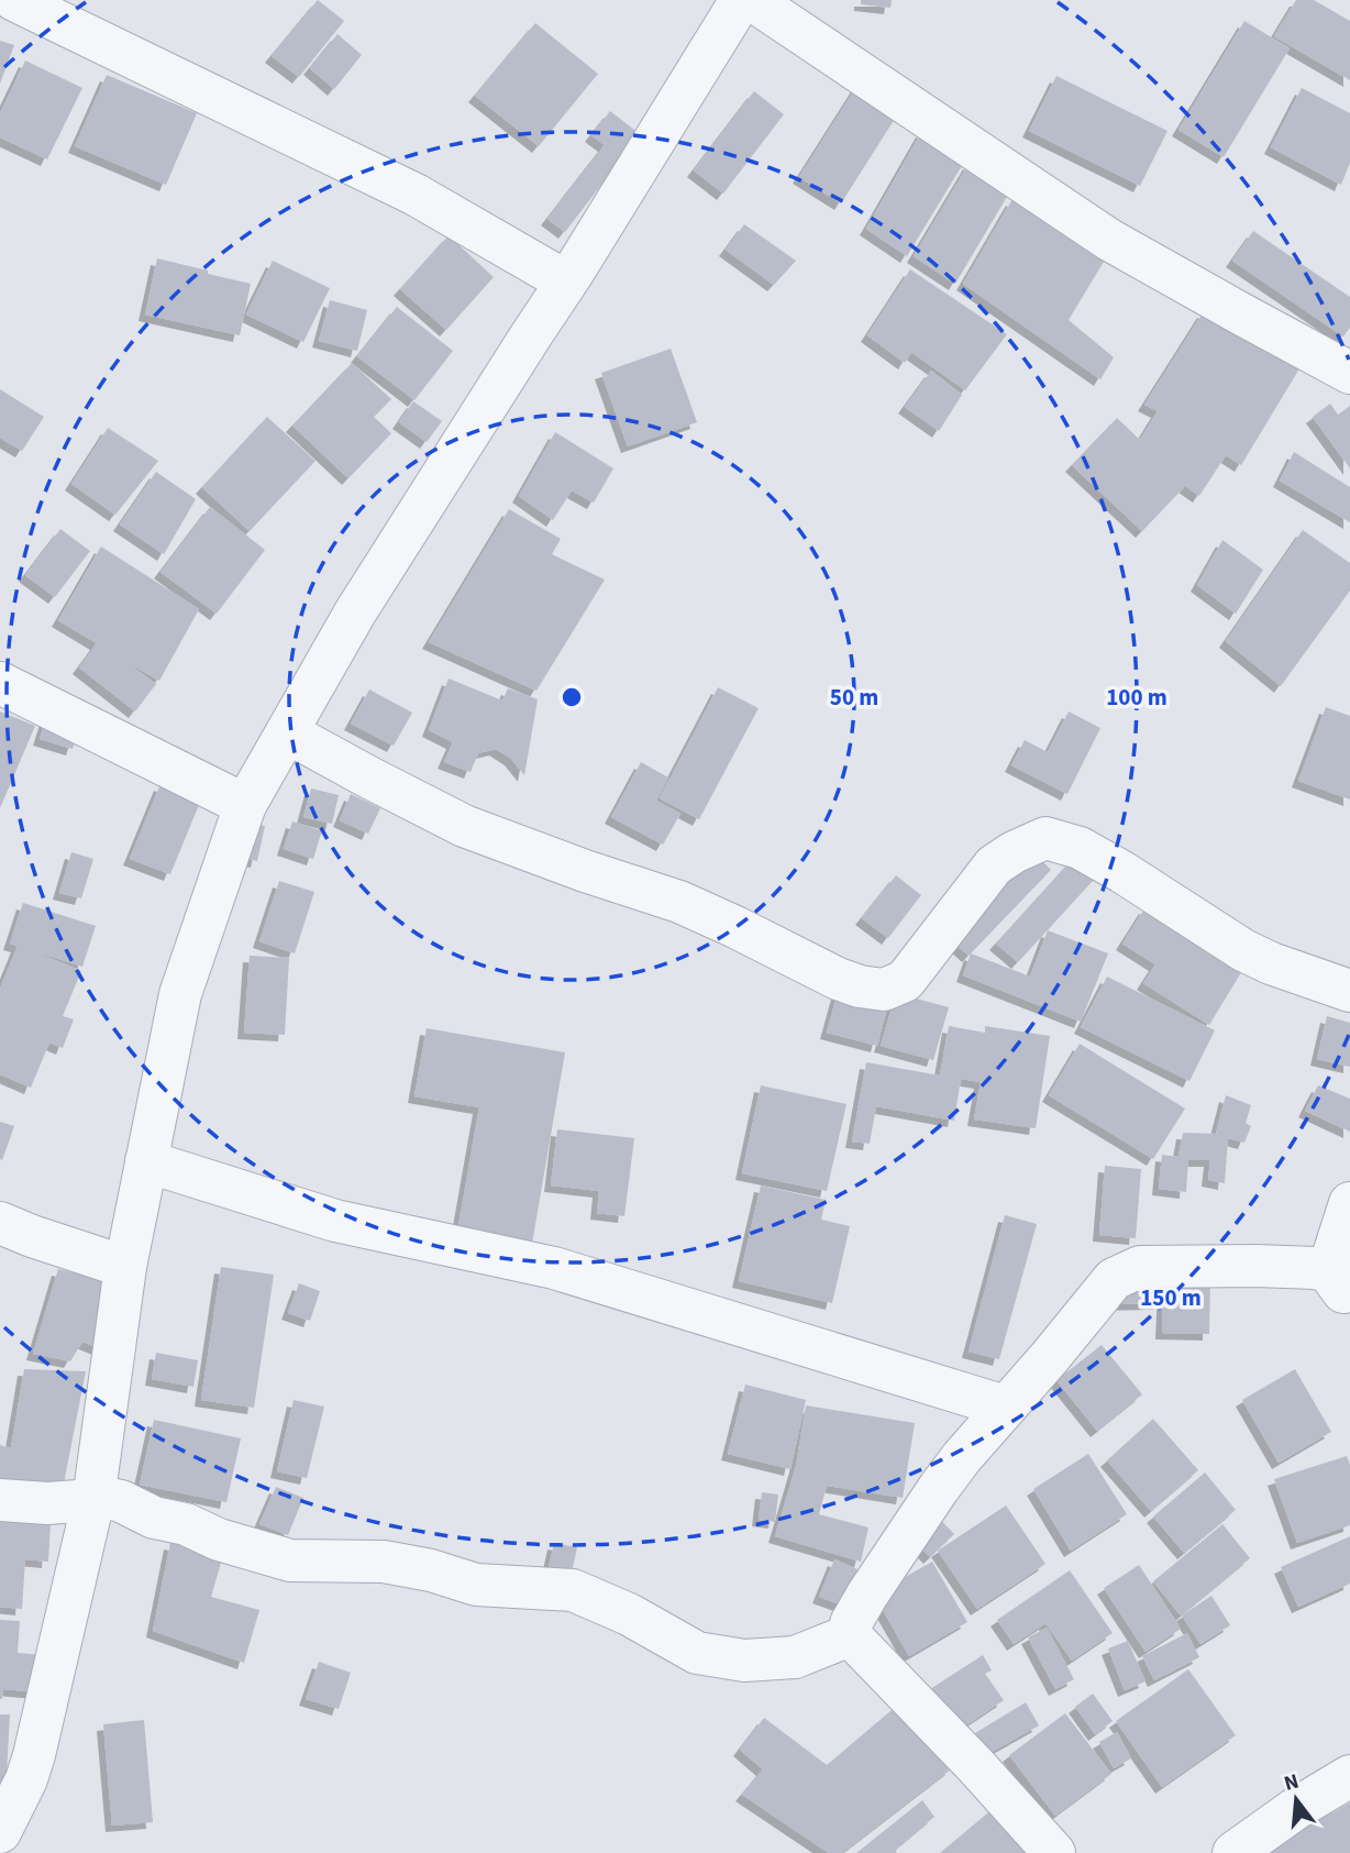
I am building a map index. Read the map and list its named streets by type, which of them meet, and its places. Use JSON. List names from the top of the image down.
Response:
{
  "north": "top",
  "rings": ["50 m", "100 m", "150 m"]
}
